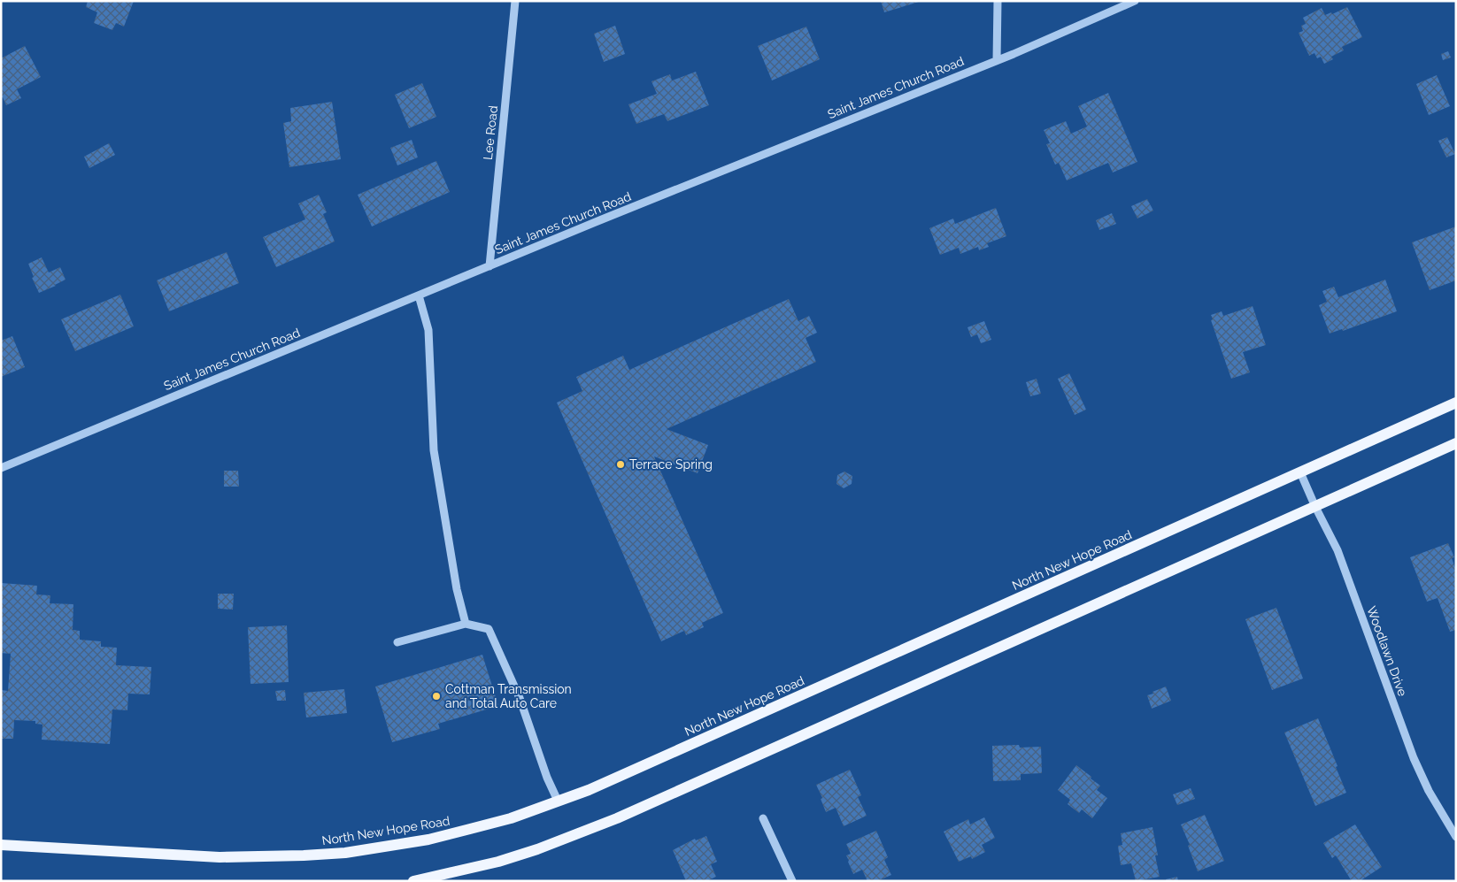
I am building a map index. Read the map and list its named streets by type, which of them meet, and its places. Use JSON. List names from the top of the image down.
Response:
{
  "streets": {
    "main road": ["North New Hope Road"],
    "street": ["Saint James Church Road", "Lee Road", "Woodlawn Drive"]
  },
  "crossings": [
    ["Saint James Church Road", "Lee Road"],
    ["North New Hope Road", "Woodlawn Drive"]
  ],
  "places": ["Terrace Spring", "Cottman Transmission and Total Auto Care"]
}
